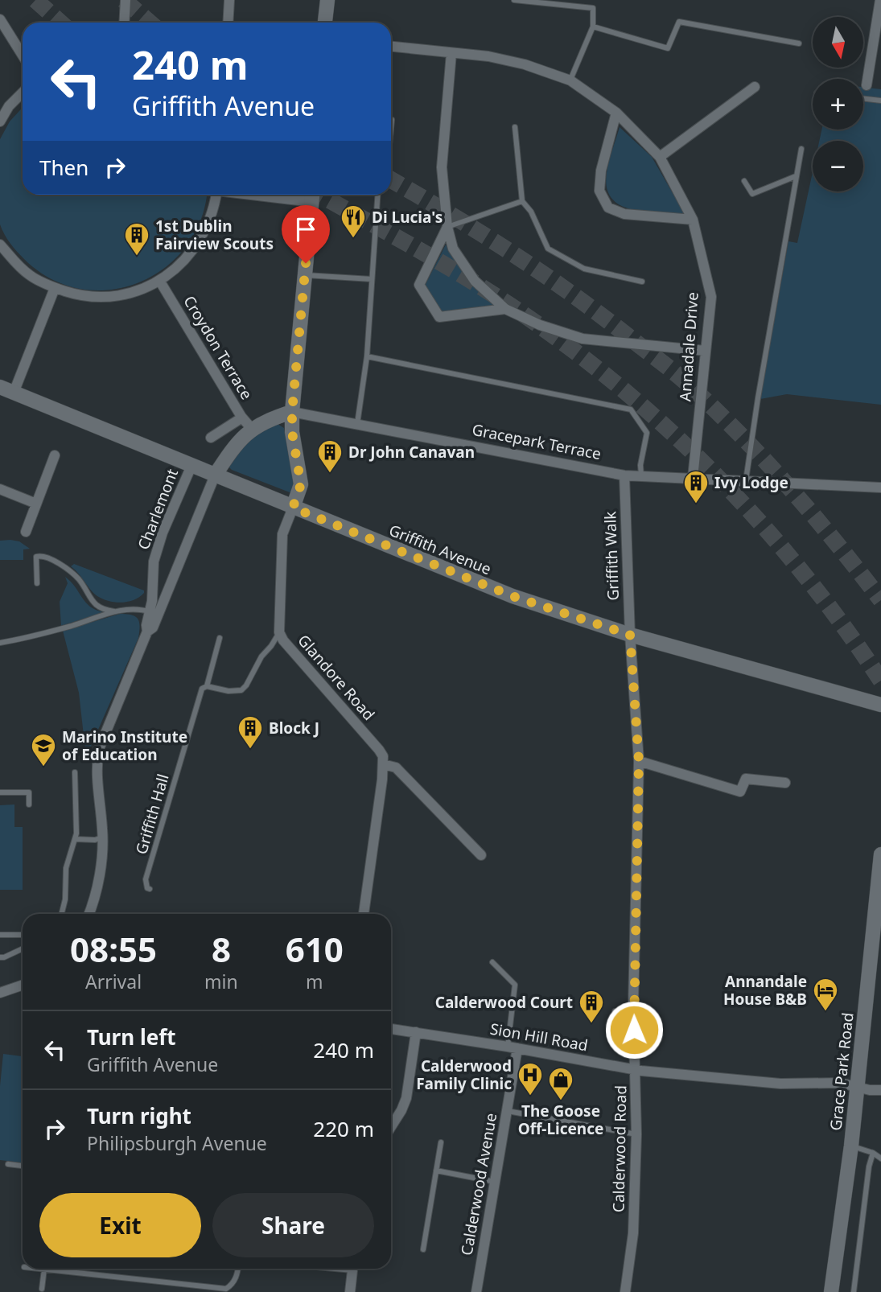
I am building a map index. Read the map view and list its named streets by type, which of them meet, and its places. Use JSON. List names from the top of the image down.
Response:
{
  "streets": {
    "main road": ["Gracepark Terrace", "Griffith Avenue", "Grace Park Road"],
    "street": [
      "Annadale Drive",
      "Croydon Terrace",
      "Charlemont",
      "Griffith Walk",
      "Glandore Road",
      "Sion Hill Road",
      "Calderwood Road",
      "Calderwood Avenue"
    ],
    "lane": ["Griffith Hall"]
  },
  "crossings": [
    ["Annadale Drive", "Gracepark Terrace"],
    ["Croydon Terrace", "Gracepark Terrace"],
    ["Gracepark Terrace", "Charlemont"],
    ["Gracepark Terrace", "Griffith Avenue"],
    ["Gracepark Terrace", "Griffith Walk"],
    ["Charlemont", "Griffith Avenue"],
    ["Griffith Avenue", "Griffith Walk"],
    ["Griffith Avenue", "Glandore Road"],
    ["Griffith Avenue", "Calderwood Road"],
    ["Griffith Walk", "Calderwood Road"],
    ["Sion Hill Road", "Grace Park Road"],
    ["Sion Hill Road", "Calderwood Road"],
    ["Sion Hill Road", "Calderwood Avenue"]
  ],
  "places": {
    "restaurant": ["Di Lucia's"],
    "building": [
      "1st Dublin Fairview Scouts",
      "Dr John Canavan",
      "Ivy Lodge",
      "Block J",
      "Calderwood Court"
    ],
    "school or university": ["Marino Institute of Education"],
    "hotel": ["Annandale House B&B"],
    "hospital": ["Calderwood Family Clinic"],
    "shop": ["The Goose Off-Licence"]
  },
  "north": "bottom",
  "page": {
    "map_buttons": ["+", "−"],
    "turn": ["240 m", "Griffith Avenue"],
    "then": "Then",
    "eta": [
      "08:55",
      "Arrival",
      "8",
      "min",
      "610",
      "m"
    ],
    "list": [
      {
        "name": "Turn left",
        "note": "Griffith Avenue",
        "value": "240 m"
      },
      {
        "name": "Turn right",
        "note": "Philipsburgh Avenue",
        "value": "220 m"
      }
    ],
    "buttons": ["Exit", "Share"]
  }
}
